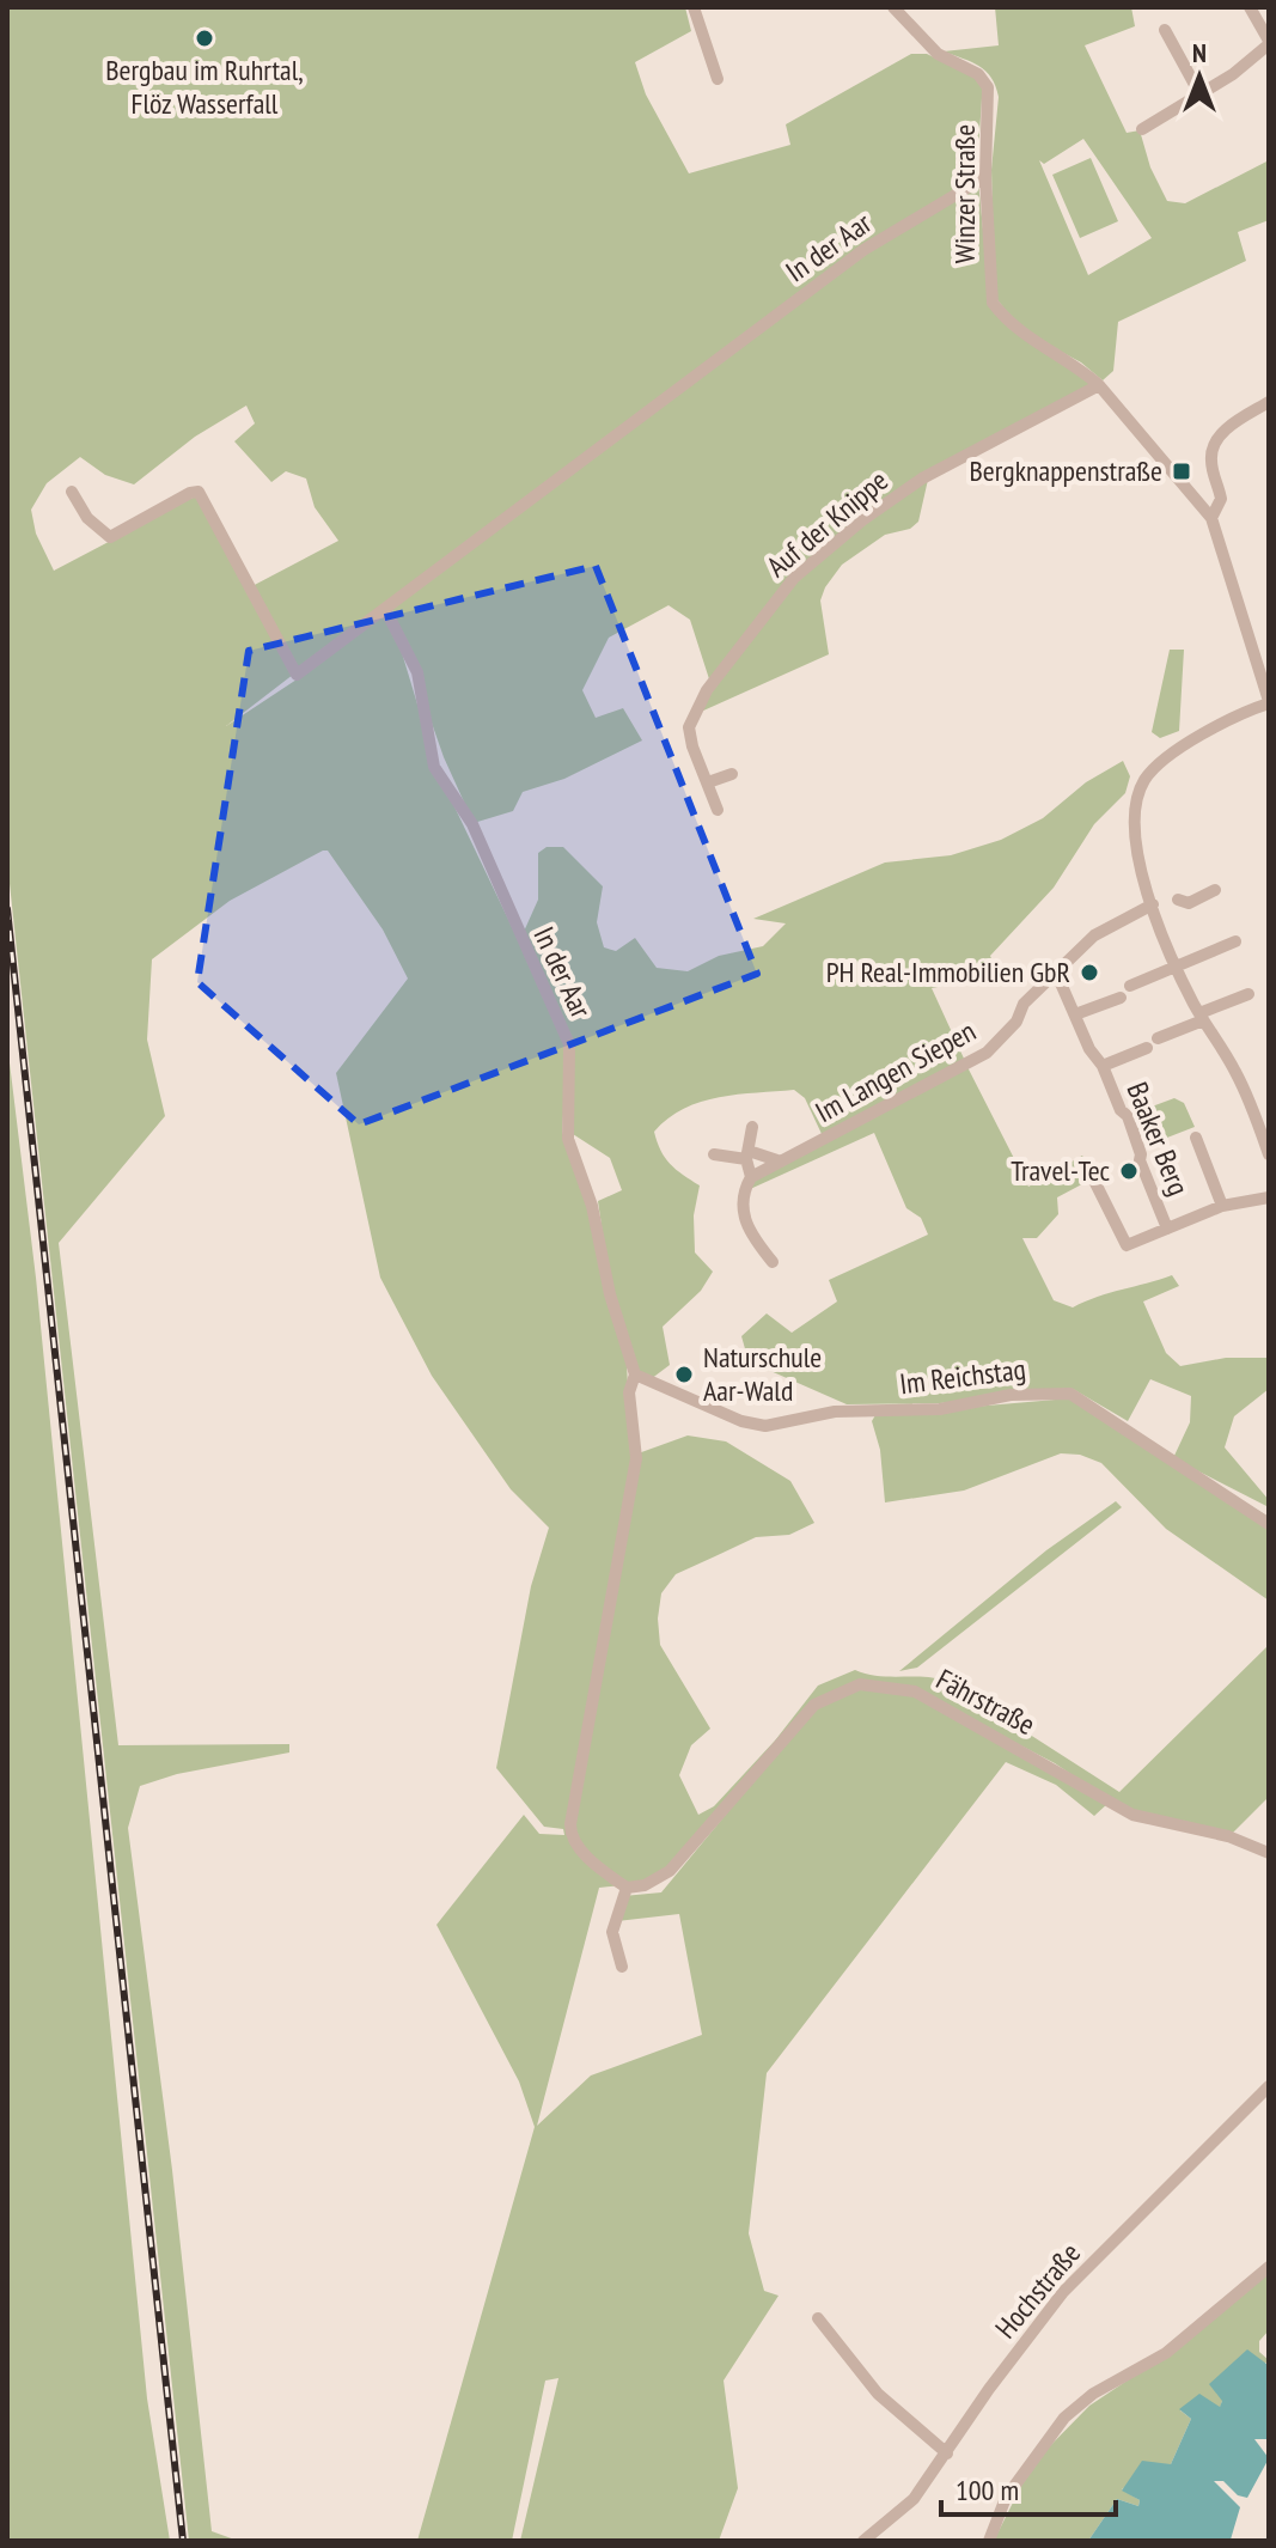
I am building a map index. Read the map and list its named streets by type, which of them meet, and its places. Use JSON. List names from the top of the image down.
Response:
{
  "streets": {
    "street": [
      "Winzer Straße",
      "In der Aar",
      "Auf der Knippe",
      "Im Langen Siepen",
      "Baaker Berg",
      "Im Reichstag",
      "Fährstraße",
      "Hochstraße"
    ]
  },
  "crossings": [
    ["Winzer Straße", "In der Aar"],
    ["Winzer Straße", "Auf der Knippe"],
    ["In der Aar", "Im Reichstag"],
    ["Im Langen Siepen", "Baaker Berg"]
  ],
  "places": {
    "other": [
      "Bergbau im Ruhrtal, Flöz Wasserfall",
      "PH Real-Immobilien GbR",
      "Travel-Tec",
      "Naturschule Aar-Wald"
    ],
    "transit": ["Bergknappenstraße"]
  },
  "scale_bar": "100 m",
  "north": "top"
}
